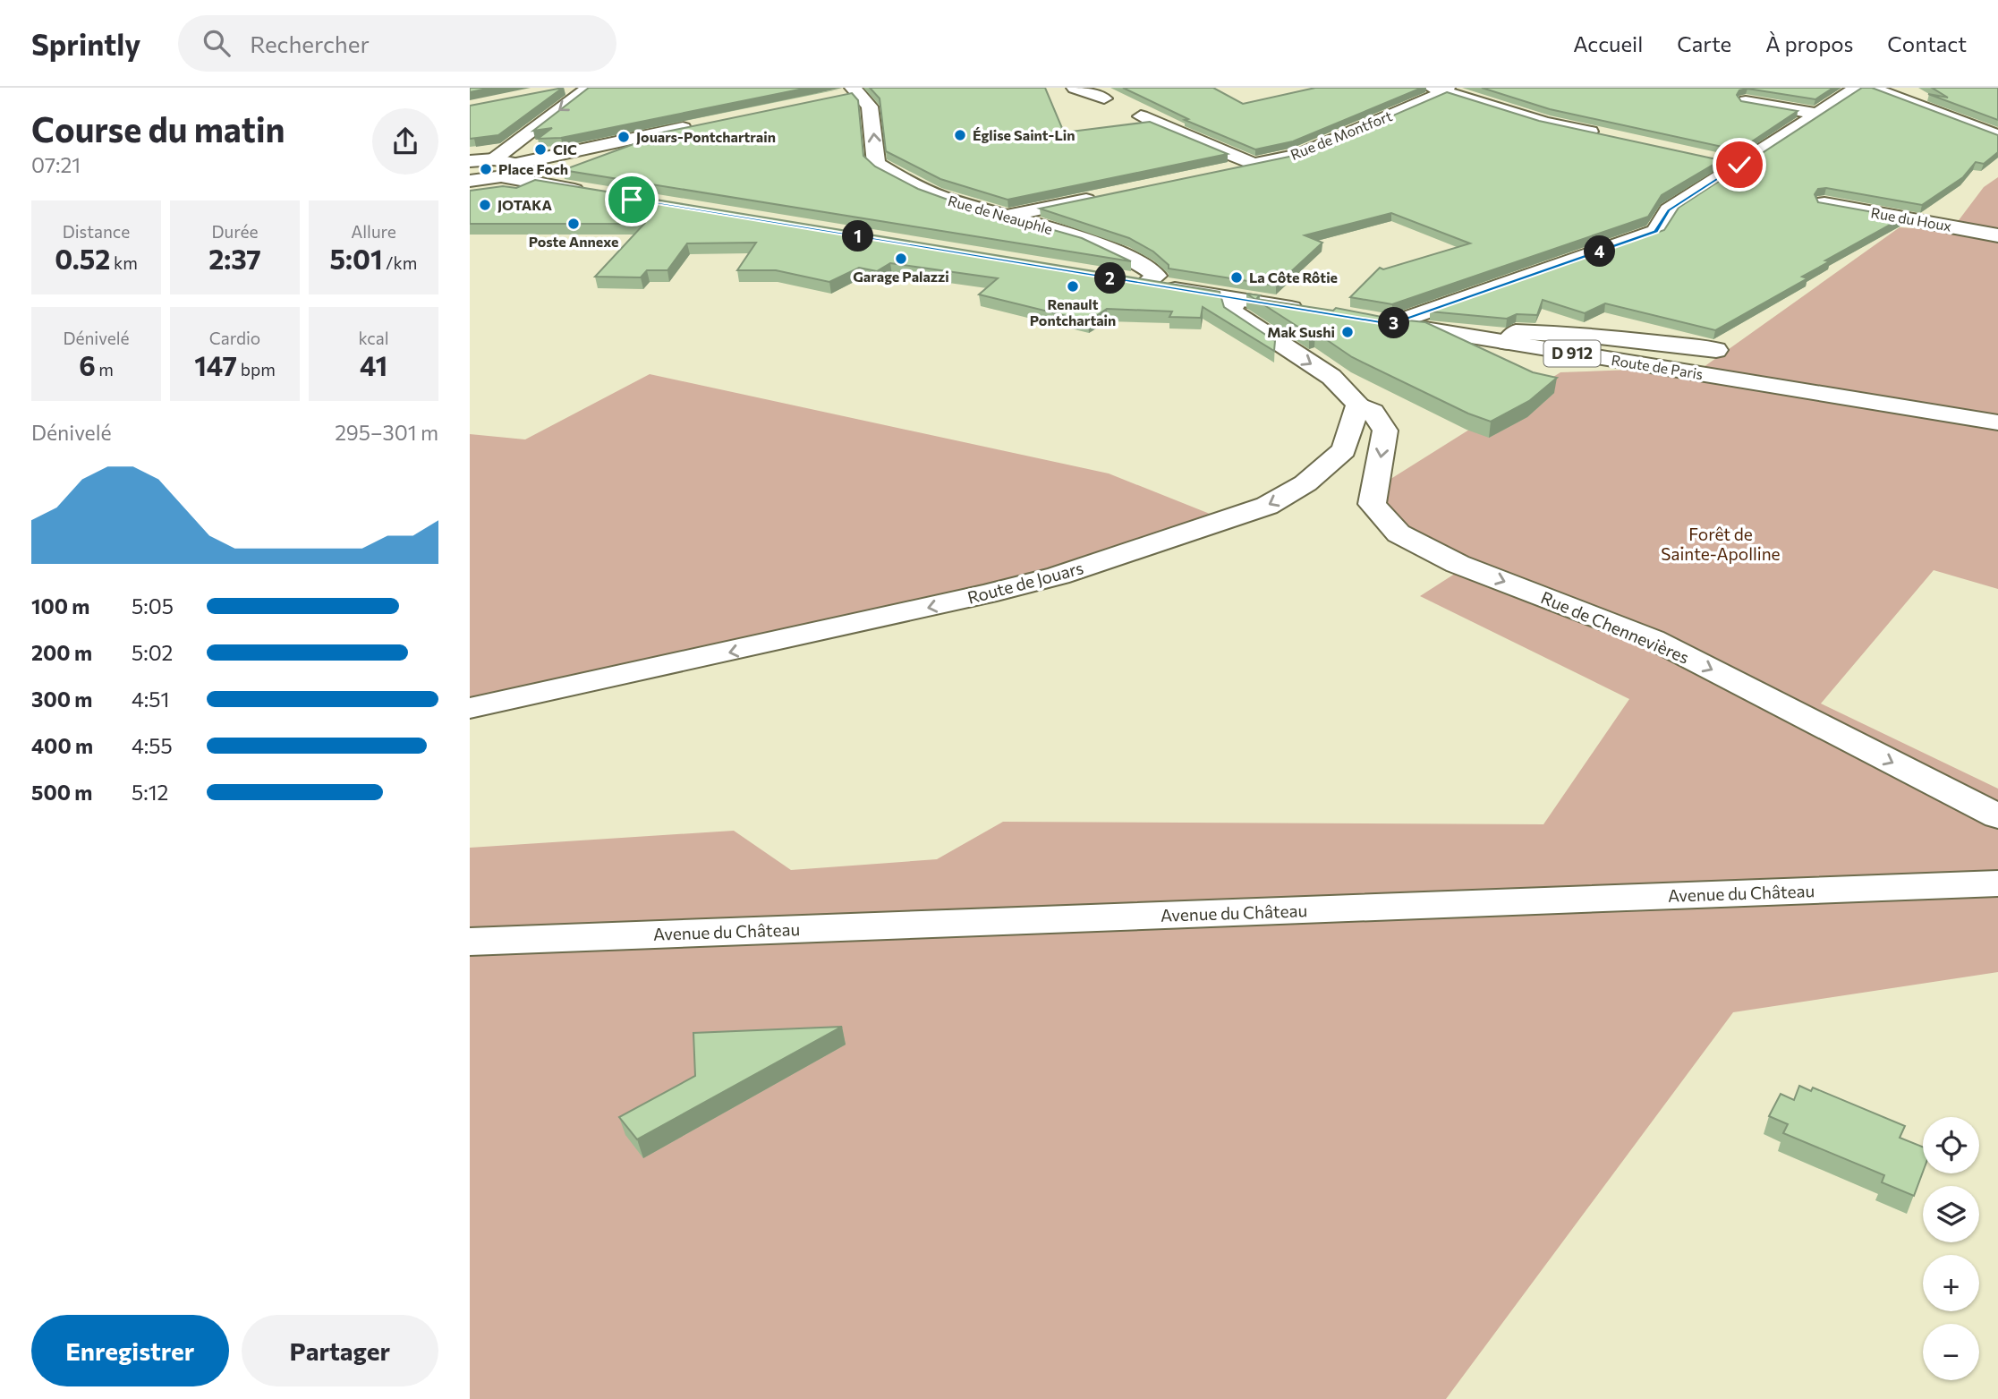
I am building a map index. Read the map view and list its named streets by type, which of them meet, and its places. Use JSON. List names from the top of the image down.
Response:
{
  "streets": {
    "street": [
      "Rue de Montfort",
      "Rue de Neauphle",
      "Rue du Houx",
      "D 912",
      "Route de Paris",
      "Route de Jouars",
      "Rue de Chennevières",
      "Avenue du Château"
    ]
  },
  "crossings": [
    ["Route de Jouars", "Rue de Chennevières"]
  ],
  "one_way": ["Rue de Neauphle", "Route de Jouars", "Rue de Chennevières"],
  "parks": ["Forêt de Sainte-Apolline"],
  "places": [
    "Église Saint-Lin",
    "Jouars-Pontchartrain",
    "CIC",
    "Place Foch",
    "JOTAKA",
    "Poste Annexe",
    "Garage Palazzi",
    "La Côte Rôtie",
    "Renault Pontchartain",
    "Mak Sushi"
  ],
  "page": {
    "header": "Sprintly",
    "search": "Rechercher",
    "nav": [
      "Accueil",
      "Carte",
      "À propos",
      "Contact"
    ],
    "heading": ["Course du matin", "07:21"],
    "stats": [
      ["Distance", "0.52 km"],
      ["Durée", "2:37"],
      ["Allure", "5:01 /km"],
      ["Dénivelé", "6 m"],
      ["Cardio", "147 bpm"],
      ["kcal", "41"]
    ],
    "pins": [
      "1",
      "4",
      "2",
      "3"
    ],
    "chart": ["Dénivelé", "295–301 m"],
    "list": [
      {
        "name": "100 m",
        "note": "5:05"
      },
      {
        "name": "200 m",
        "note": "5:02"
      },
      {
        "name": "300 m",
        "note": "4:51"
      },
      {
        "name": "400 m",
        "note": "4:55"
      },
      {
        "name": "500 m",
        "note": "5:12"
      }
    ],
    "map_buttons": ["+", "−"],
    "buttons": ["Enregistrer", "Partager"]
  }
}
